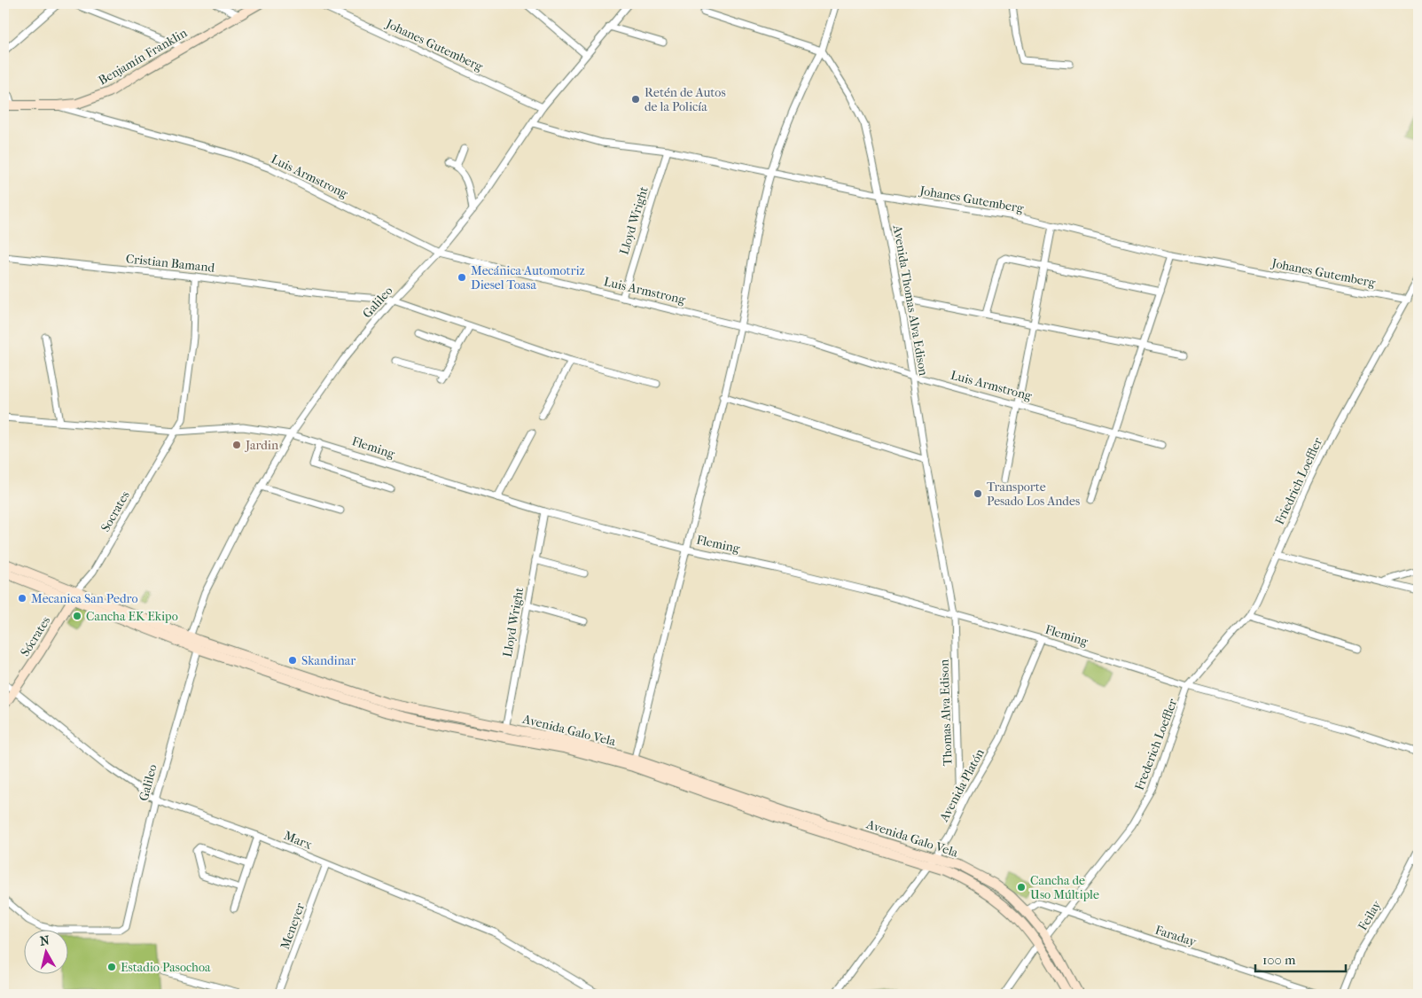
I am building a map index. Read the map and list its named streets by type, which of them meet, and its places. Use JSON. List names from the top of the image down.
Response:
{
  "streets": {
    "main road": [
      "Benjamín Franklin",
      "Socrates",
      "Sócrates",
      "Avenida Galo Vela"
    ],
    "street": [
      "Johanes Gutemberg",
      "Luis Armstrong",
      "Lloyd Wright",
      "Cristian Bamand",
      "Avenida Thomas Alva Edison",
      "Galileo",
      "Fleming",
      "Friedrich Loeffler",
      "Thomas Alva Edison",
      "Frederich Loeffler",
      "Avenida Platón",
      "Marx",
      "Feilay",
      "Meneyer",
      "Faraday"
    ]
  },
  "crossings": [
    ["Johanes Gutemberg", "Lloyd Wright"],
    ["Johanes Gutemberg", "Avenida Thomas Alva Edison"],
    ["Johanes Gutemberg", "Galileo"],
    ["Johanes Gutemberg", "Friedrich Loeffler"],
    ["Benjamín Franklin", "Luis Armstrong"],
    ["Luis Armstrong", "Lloyd Wright"],
    ["Luis Armstrong", "Avenida Thomas Alva Edison"],
    ["Luis Armstrong", "Galileo"],
    ["Lloyd Wright", "Fleming"],
    ["Lloyd Wright", "Avenida Galo Vela"],
    ["Cristian Bamand", "Galileo"],
    ["Cristian Bamand", "Socrates"],
    ["Avenida Thomas Alva Edison", "Fleming"],
    ["Avenida Thomas Alva Edison", "Thomas Alva Edison"],
    ["Galileo", "Fleming"],
    ["Galileo", "Avenida Galo Vela"],
    ["Galileo", "Marx"],
    ["Fleming", "Friedrich Loeffler"],
    ["Fleming", "Socrates"],
    ["Fleming", "Thomas Alva Edison"],
    ["Fleming", "Frederich Loeffler"],
    ["Fleming", "Avenida Platón"],
    ["Friedrich Loeffler", "Frederich Loeffler"],
    ["Socrates", "Sócrates"],
    ["Socrates", "Avenida Galo Vela"],
    ["Sócrates", "Avenida Galo Vela"],
    ["Sócrates", "Marx"],
    ["Thomas Alva Edison", "Avenida Platón"],
    ["Avenida Galo Vela", "Frederich Loeffler"],
    ["Avenida Galo Vela", "Avenida Platón"],
    ["Avenida Galo Vela", "Faraday"],
    ["Frederich Loeffler", "Faraday"],
    ["Marx", "Meneyer"]
  ],
  "places": [
    "Retén de Autos de la Policía",
    "Mecánica Automotriz Diesel Toasa",
    "Jardin",
    "Transporte Pesado Los Andes",
    "Mecanica San Pedro",
    "Cancha EK Ekipo",
    "Skandinar",
    "Cancha de Uso Múltiple",
    "Estadio Pasochoa"
  ],
  "scale_bar": "100 m",
  "north": "top"
}
